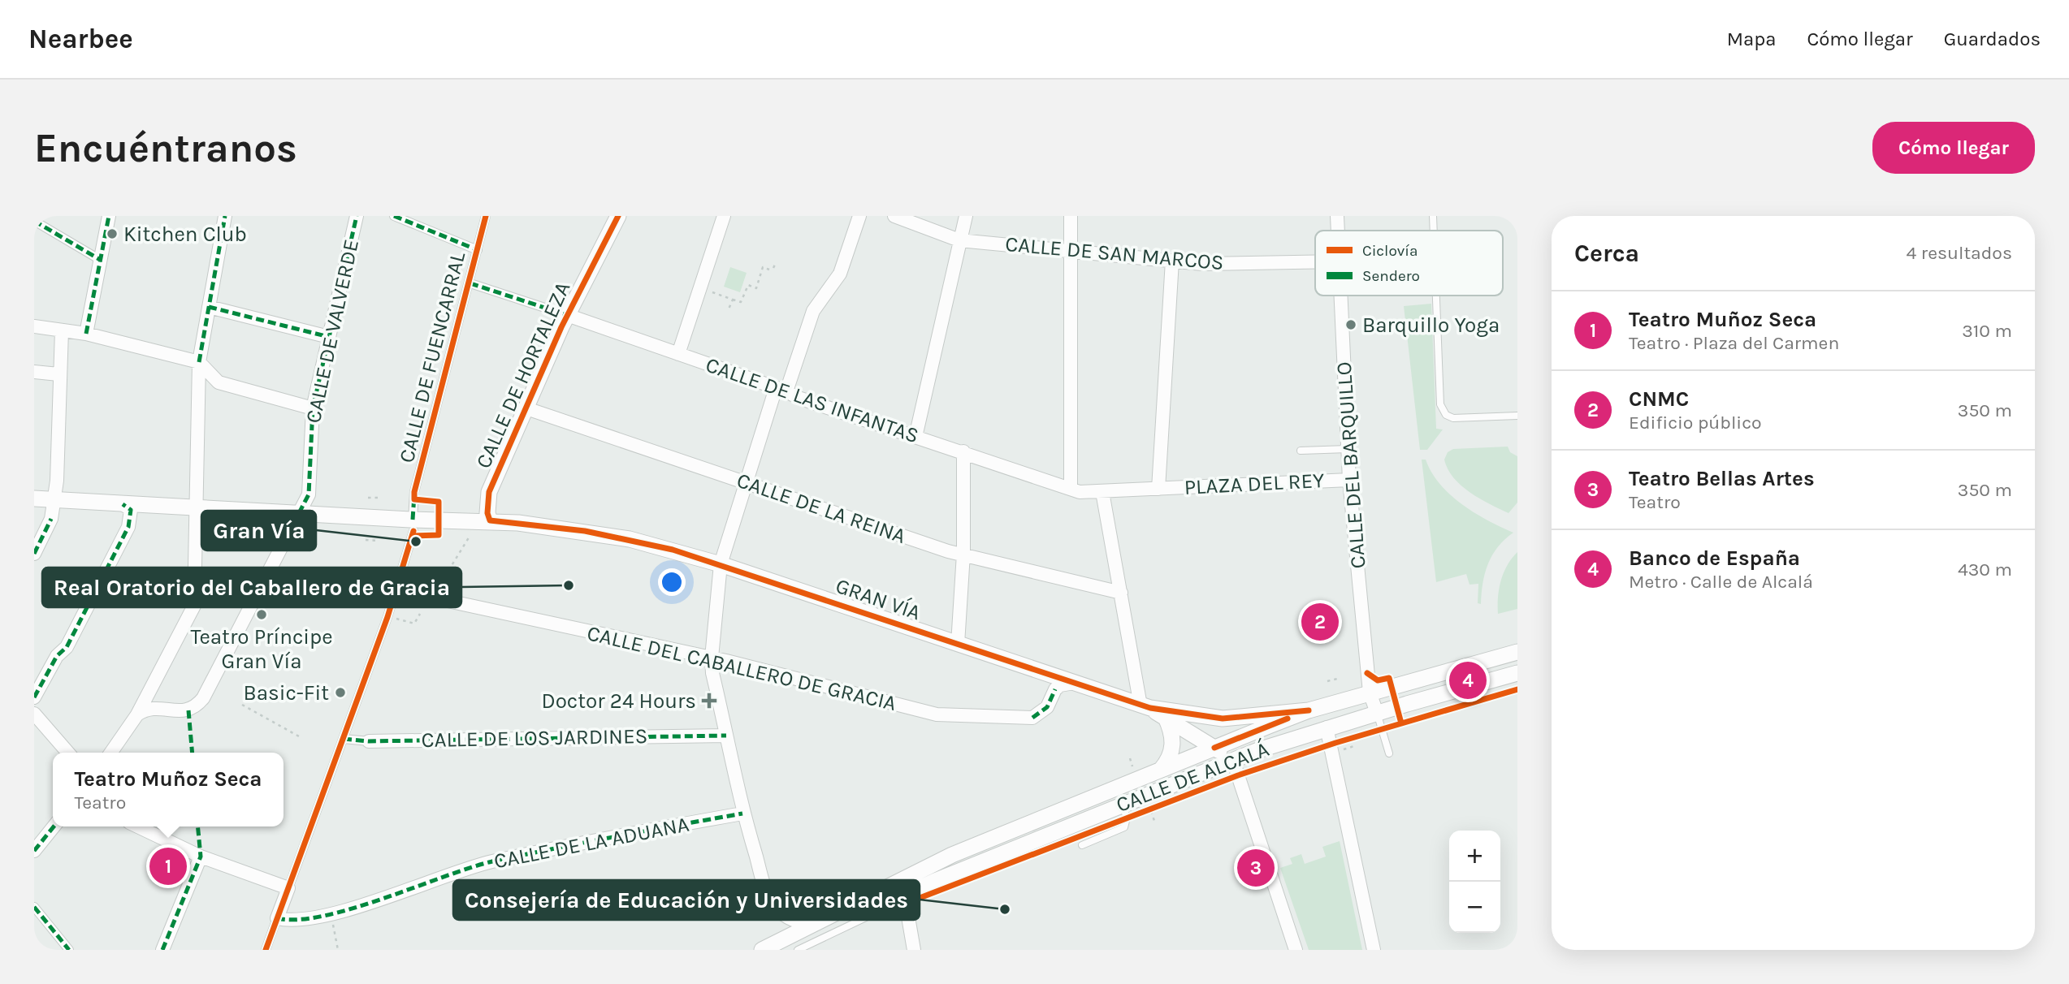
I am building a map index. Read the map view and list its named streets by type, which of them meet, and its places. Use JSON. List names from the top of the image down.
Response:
{
  "streets": {
    "street": [
      "CALLE DE SAN MARCOS",
      "CALLE DE VALVERDE",
      "CALLE DE FUENCARRAL",
      "CALLE DE HORTALEZA",
      "CALLE DE LAS INFANTAS",
      "CALLE DEL BARQUILLO",
      "PLAZA DEL REY",
      "CALLE DE LA REINA",
      "GRAN VÍA",
      "CALLE DEL CABALLERO DE GRACIA",
      "CALLE DE LOS JARDINES",
      "CALLE DE ALCALÁ",
      "CALLE DE LA ADUANA"
    ]
  },
  "crossings": [
    ["CALLE DE VALVERDE", "GRAN VÍA"],
    ["CALLE DE FUENCARRAL", "CALLE DE LAS INFANTAS"],
    ["CALLE DE FUENCARRAL", "GRAN VÍA"],
    ["CALLE DE FUENCARRAL", "CALLE DEL CABALLERO DE GRACIA"],
    ["CALLE DE FUENCARRAL", "CALLE DE LOS JARDINES"],
    ["CALLE DE HORTALEZA", "CALLE DE LAS INFANTAS"],
    ["CALLE DE HORTALEZA", "CALLE DE LA REINA"],
    ["CALLE DE HORTALEZA", "GRAN VÍA"],
    ["CALLE DE LAS INFANTAS", "PLAZA DEL REY"],
    ["CALLE DEL BARQUILLO", "PLAZA DEL REY"],
    ["CALLE DEL BARQUILLO", "CALLE DE ALCALÁ"],
    ["GRAN VÍA", "CALLE DEL CABALLERO DE GRACIA"],
    ["GRAN VÍA", "CALLE DE ALCALÁ"]
  ],
  "places": {
    "other": [
      "Kitchen Club",
      "Barquillo Yoga",
      "Gran Vía",
      "Real Oratorio del Caballero de Gracia",
      "Teatro Príncipe Gran Vía",
      "Basic-Fit",
      "Consejería de Educación y Universidades"
    ],
    "health": ["Doctor 24 Hours"]
  },
  "legend": ["Ciclovía", "Sendero"],
  "page": {
    "header": "Nearbee",
    "nav": ["Mapa", "Cómo llegar", "Guardados"],
    "buttons": "Cómo llegar",
    "title": "Encuéntranos",
    "heading": ["Cerca", "4 resultados"],
    "list": [
      {
        "mark": "1",
        "name": "Teatro Muñoz Seca",
        "note": "Teatro · Plaza del Carmen",
        "value": "310 m"
      },
      {
        "mark": "2",
        "name": "CNMC",
        "note": "Edificio público",
        "value": "350 m"
      },
      {
        "mark": "3",
        "name": "Teatro Bellas Artes",
        "note": "Teatro",
        "value": "350 m"
      },
      {
        "mark": "4",
        "name": "Banco de España",
        "note": "Metro · Calle de Alcalá",
        "value": "430 m"
      }
    ],
    "pins": [
      "2",
      "4",
      "1",
      "3"
    ],
    "popup": ["Teatro Muñoz Seca", "Teatro"],
    "map_buttons": ["+", "−"]
  }
}
